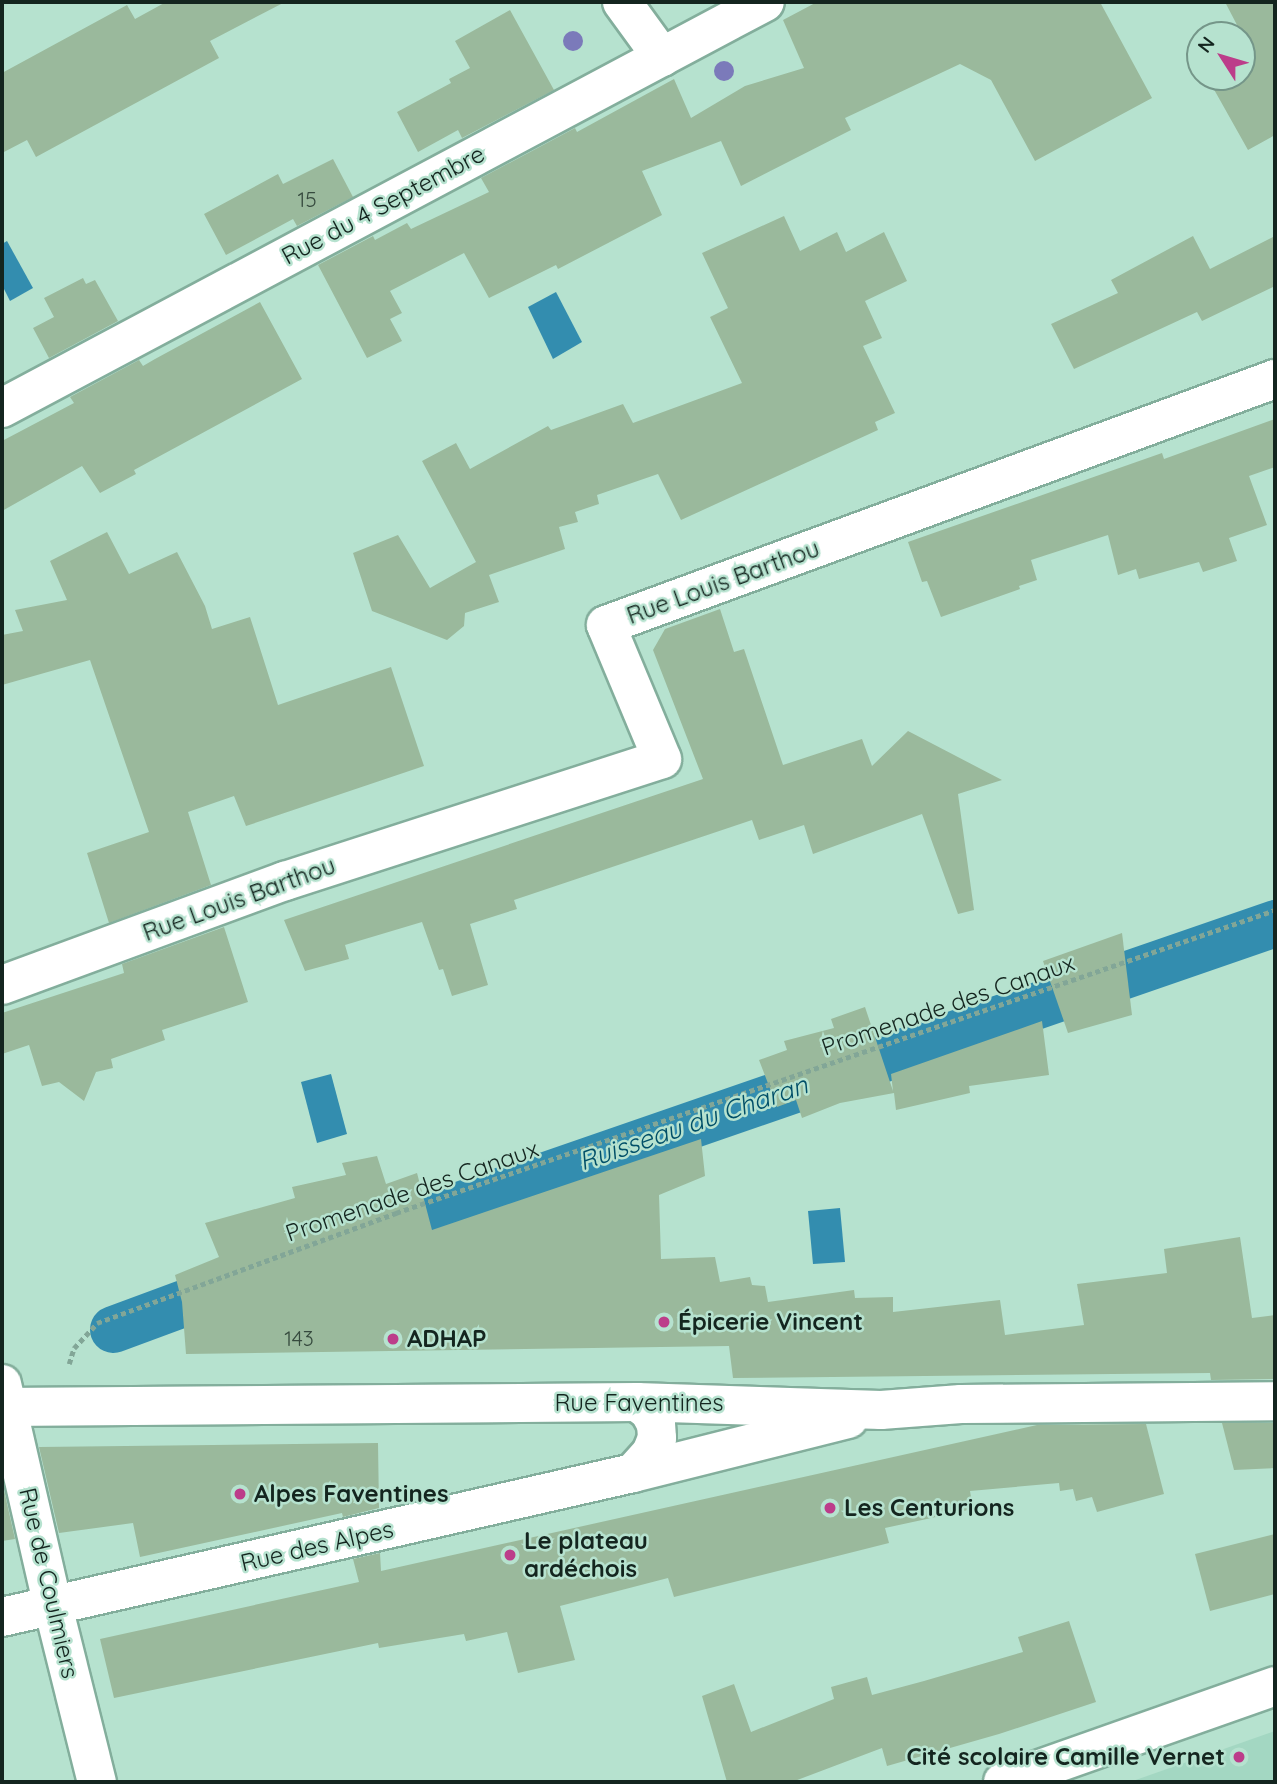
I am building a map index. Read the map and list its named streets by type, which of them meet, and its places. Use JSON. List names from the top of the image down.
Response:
{
  "streets": {
    "street": [
      "Rue du 4 Septembre",
      "Rue Louis Barthou",
      "Rue Faventines",
      "Rue des Alpes",
      "Rue de Coulmiers"
    ],
    "path": ["Promenade des Canaux"]
  },
  "crossings": [
    ["Rue Faventines", "Rue des Alpes"],
    ["Rue Faventines", "Rue de Coulmiers"],
    ["Rue des Alpes", "Rue de Coulmiers"]
  ],
  "water": ["Ruisseau du Charan"],
  "places": [
    "Épicerie Vincent",
    "ADHAP",
    "Alpes Faventines",
    "Les Centurions",
    "Le plateau ardéchois",
    "Cité scolaire Camille Vernet"
  ],
  "house_numbers": ["15", "143"],
  "north": "top left"
}
